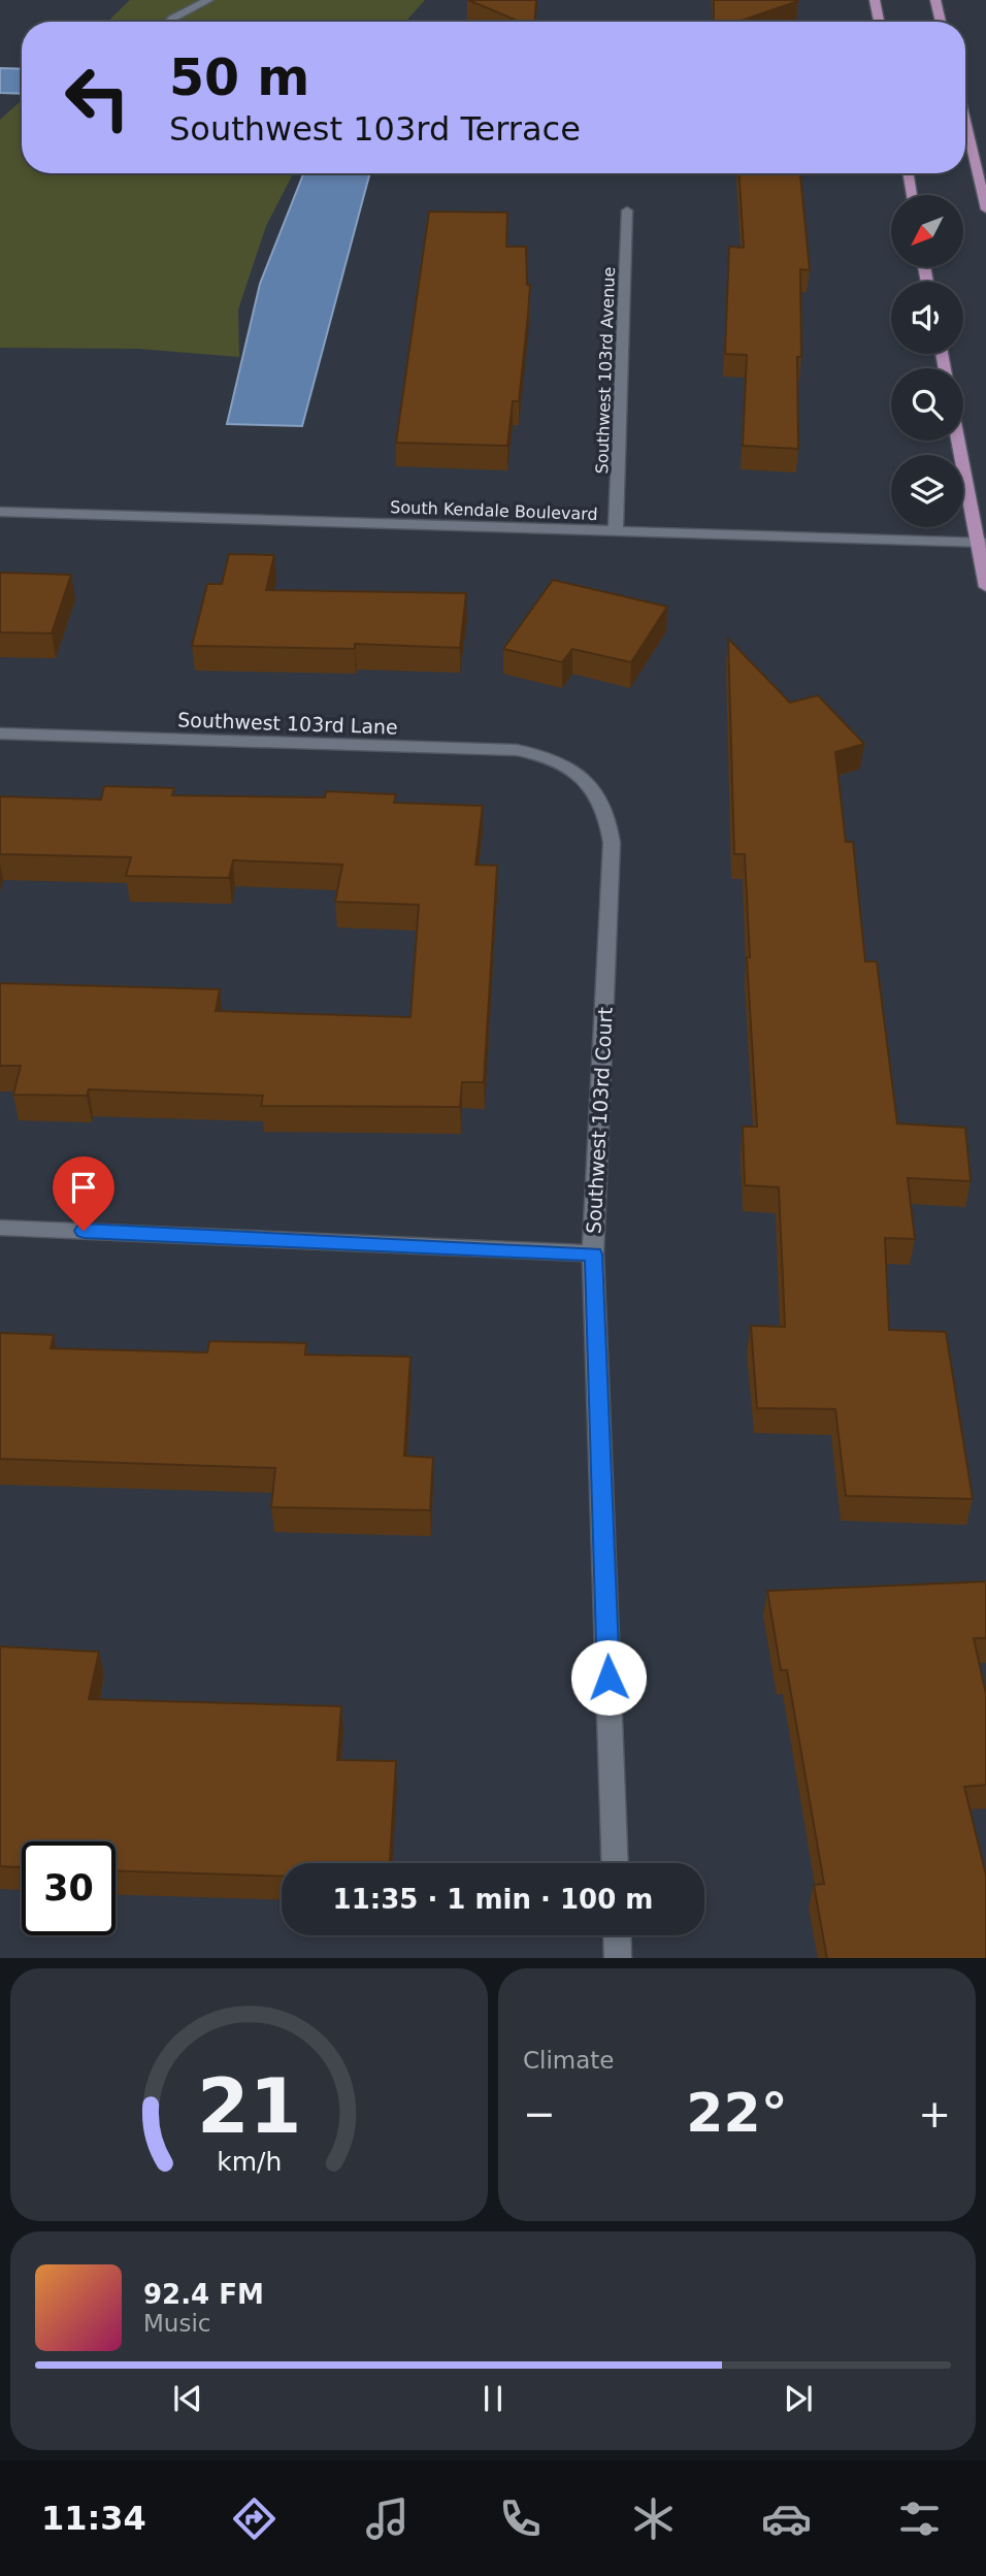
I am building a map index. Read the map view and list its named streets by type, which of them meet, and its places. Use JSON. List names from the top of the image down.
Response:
{
  "streets": {
    "street": [
      "Southwest 103rd Avenue",
      "South Kendale Boulevard",
      "Southwest 103rd Lane",
      "Southwest 103rd Court"
    ]
  },
  "crossings": [
    ["Southwest 103rd Avenue", "South Kendale Boulevard"],
    ["Southwest 103rd Lane", "Southwest 103rd Court"]
  ],
  "north": "bottom left",
  "page": {
    "turn": ["50 m", "Southwest 103rd Terrace"],
    "limit": "30",
    "trip": "11:35 · 1 min · 100 m",
    "tile": "Climate",
    "heat": ["−", "22°", "+"],
    "song": ["92.4 FM", "Music"],
    "tabs": "11:34",
    "gauge": ["21", "km/h"]
  }
}
